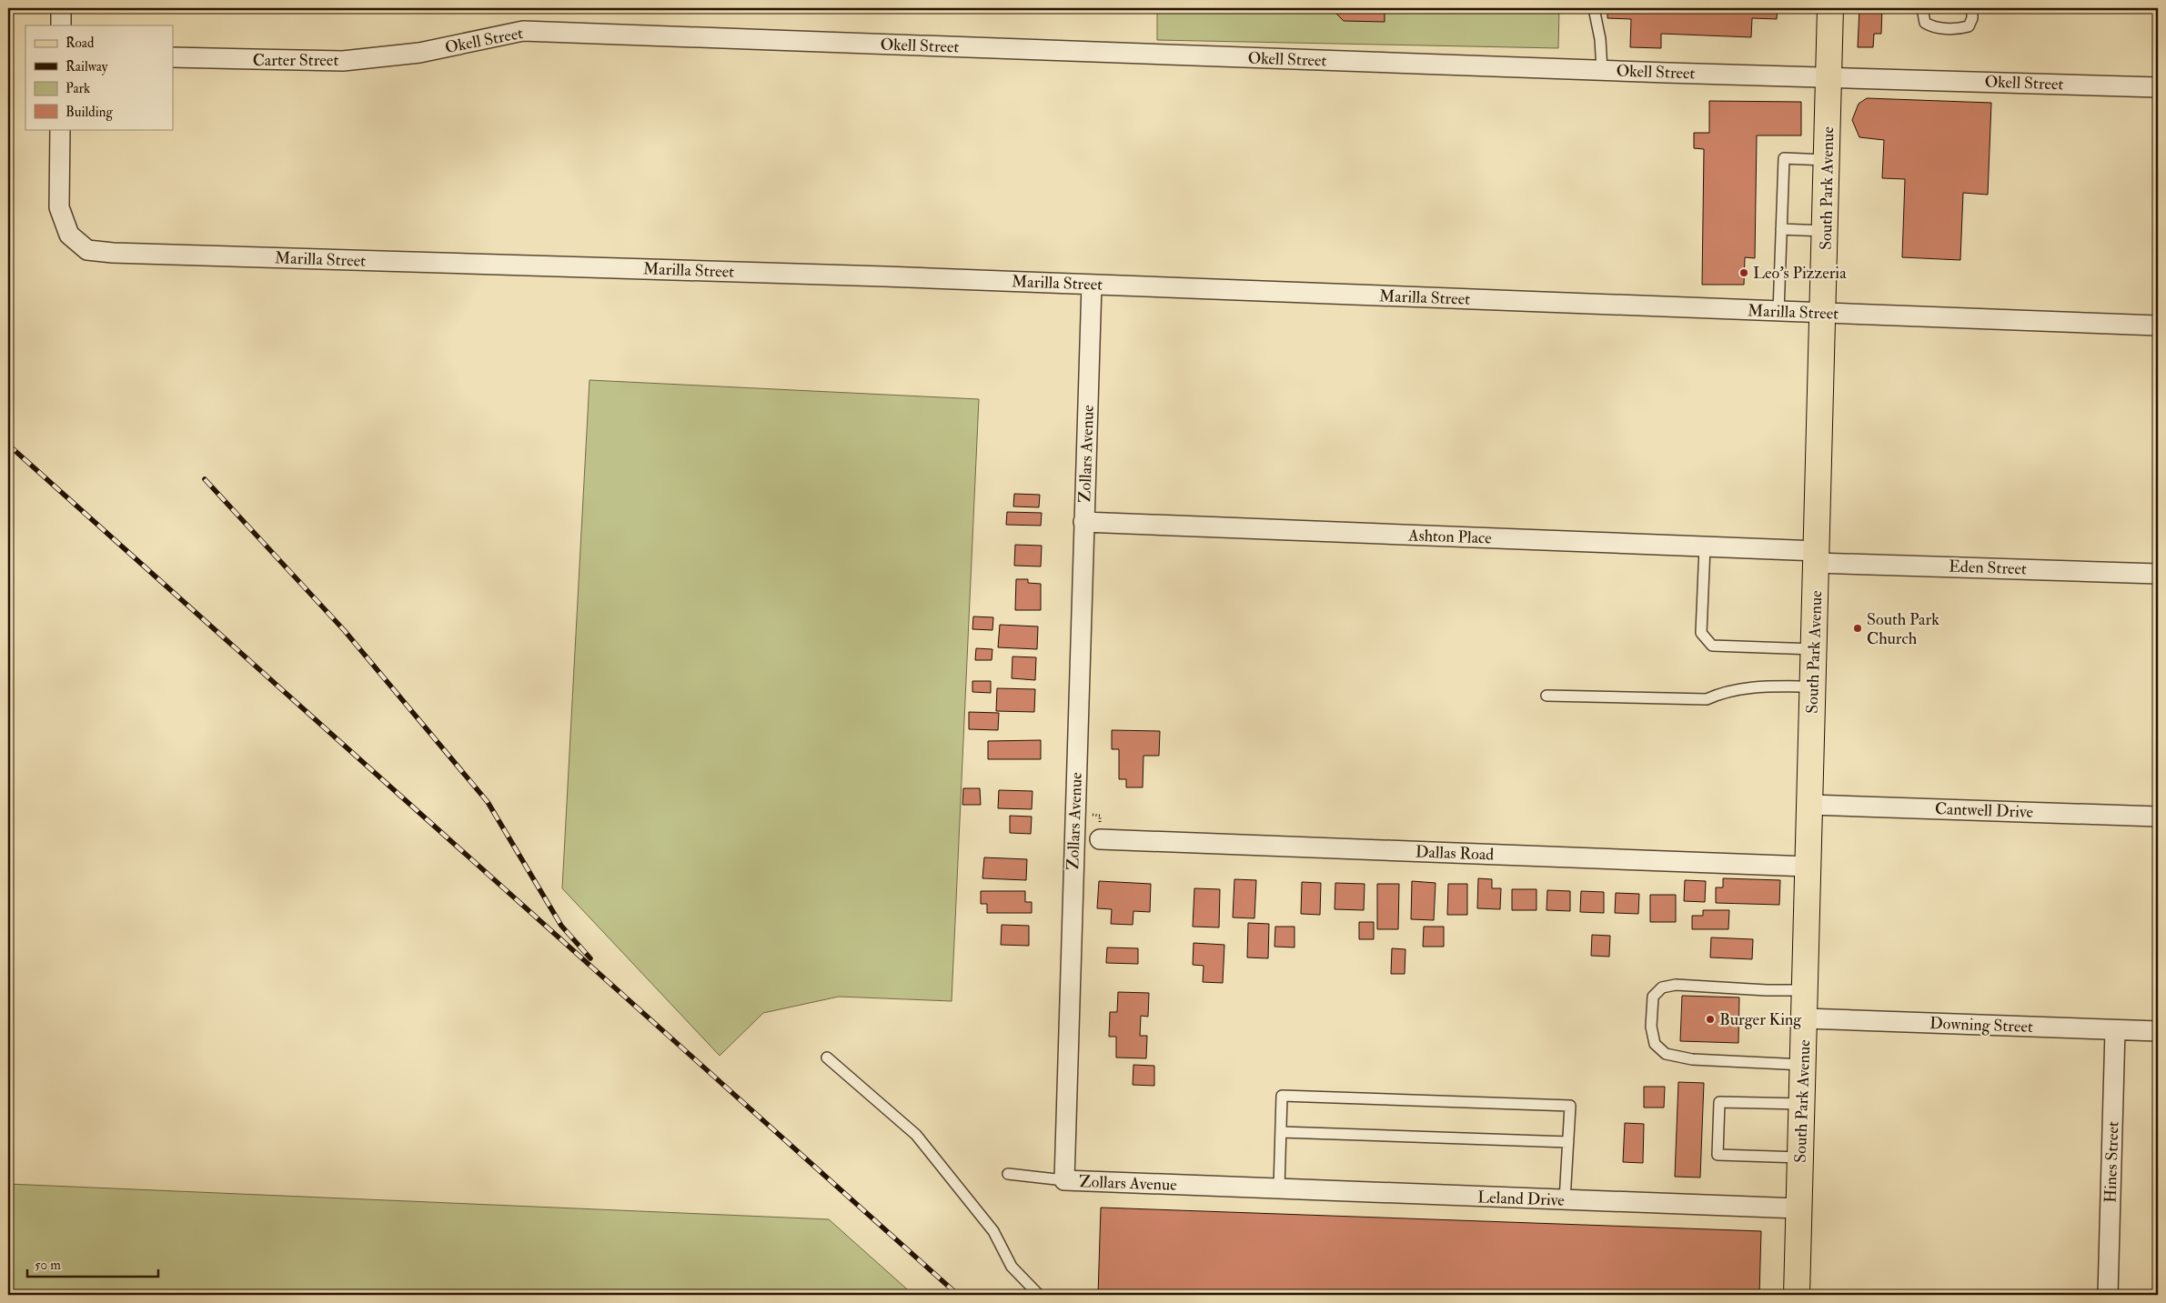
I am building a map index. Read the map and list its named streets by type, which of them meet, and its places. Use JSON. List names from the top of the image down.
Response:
{
  "streets": {
    "main road": ["South Park Avenue"],
    "street": [
      "Okell Street",
      "Carter Street",
      "Marilla Street",
      "Zollars Avenue",
      "Ashton Place",
      "Eden Street",
      "Cantwell Drive",
      "Dallas Road",
      "Downing Street",
      "Hines Street",
      "Leland Drive"
    ]
  },
  "crossings": [
    ["Okell Street", "Carter Street"],
    ["Okell Street", "South Park Avenue"],
    ["South Park Avenue", "Marilla Street"],
    ["South Park Avenue", "Ashton Place"],
    ["South Park Avenue", "Eden Street"],
    ["South Park Avenue", "Cantwell Drive"],
    ["South Park Avenue", "Dallas Road"],
    ["South Park Avenue", "Downing Street"],
    ["South Park Avenue", "Leland Drive"],
    ["Marilla Street", "Zollars Avenue"],
    ["Zollars Avenue", "Ashton Place"],
    ["Zollars Avenue", "Leland Drive"],
    ["Ashton Place", "Eden Street"],
    ["Downing Street", "Hines Street"]
  ],
  "places": ["Leo's Pizzeria", "South Park Church", "Burger King"],
  "legend": [
    "Road",
    "Railway",
    "Park",
    "Building"
  ],
  "scale_bar": "50 m"
}
